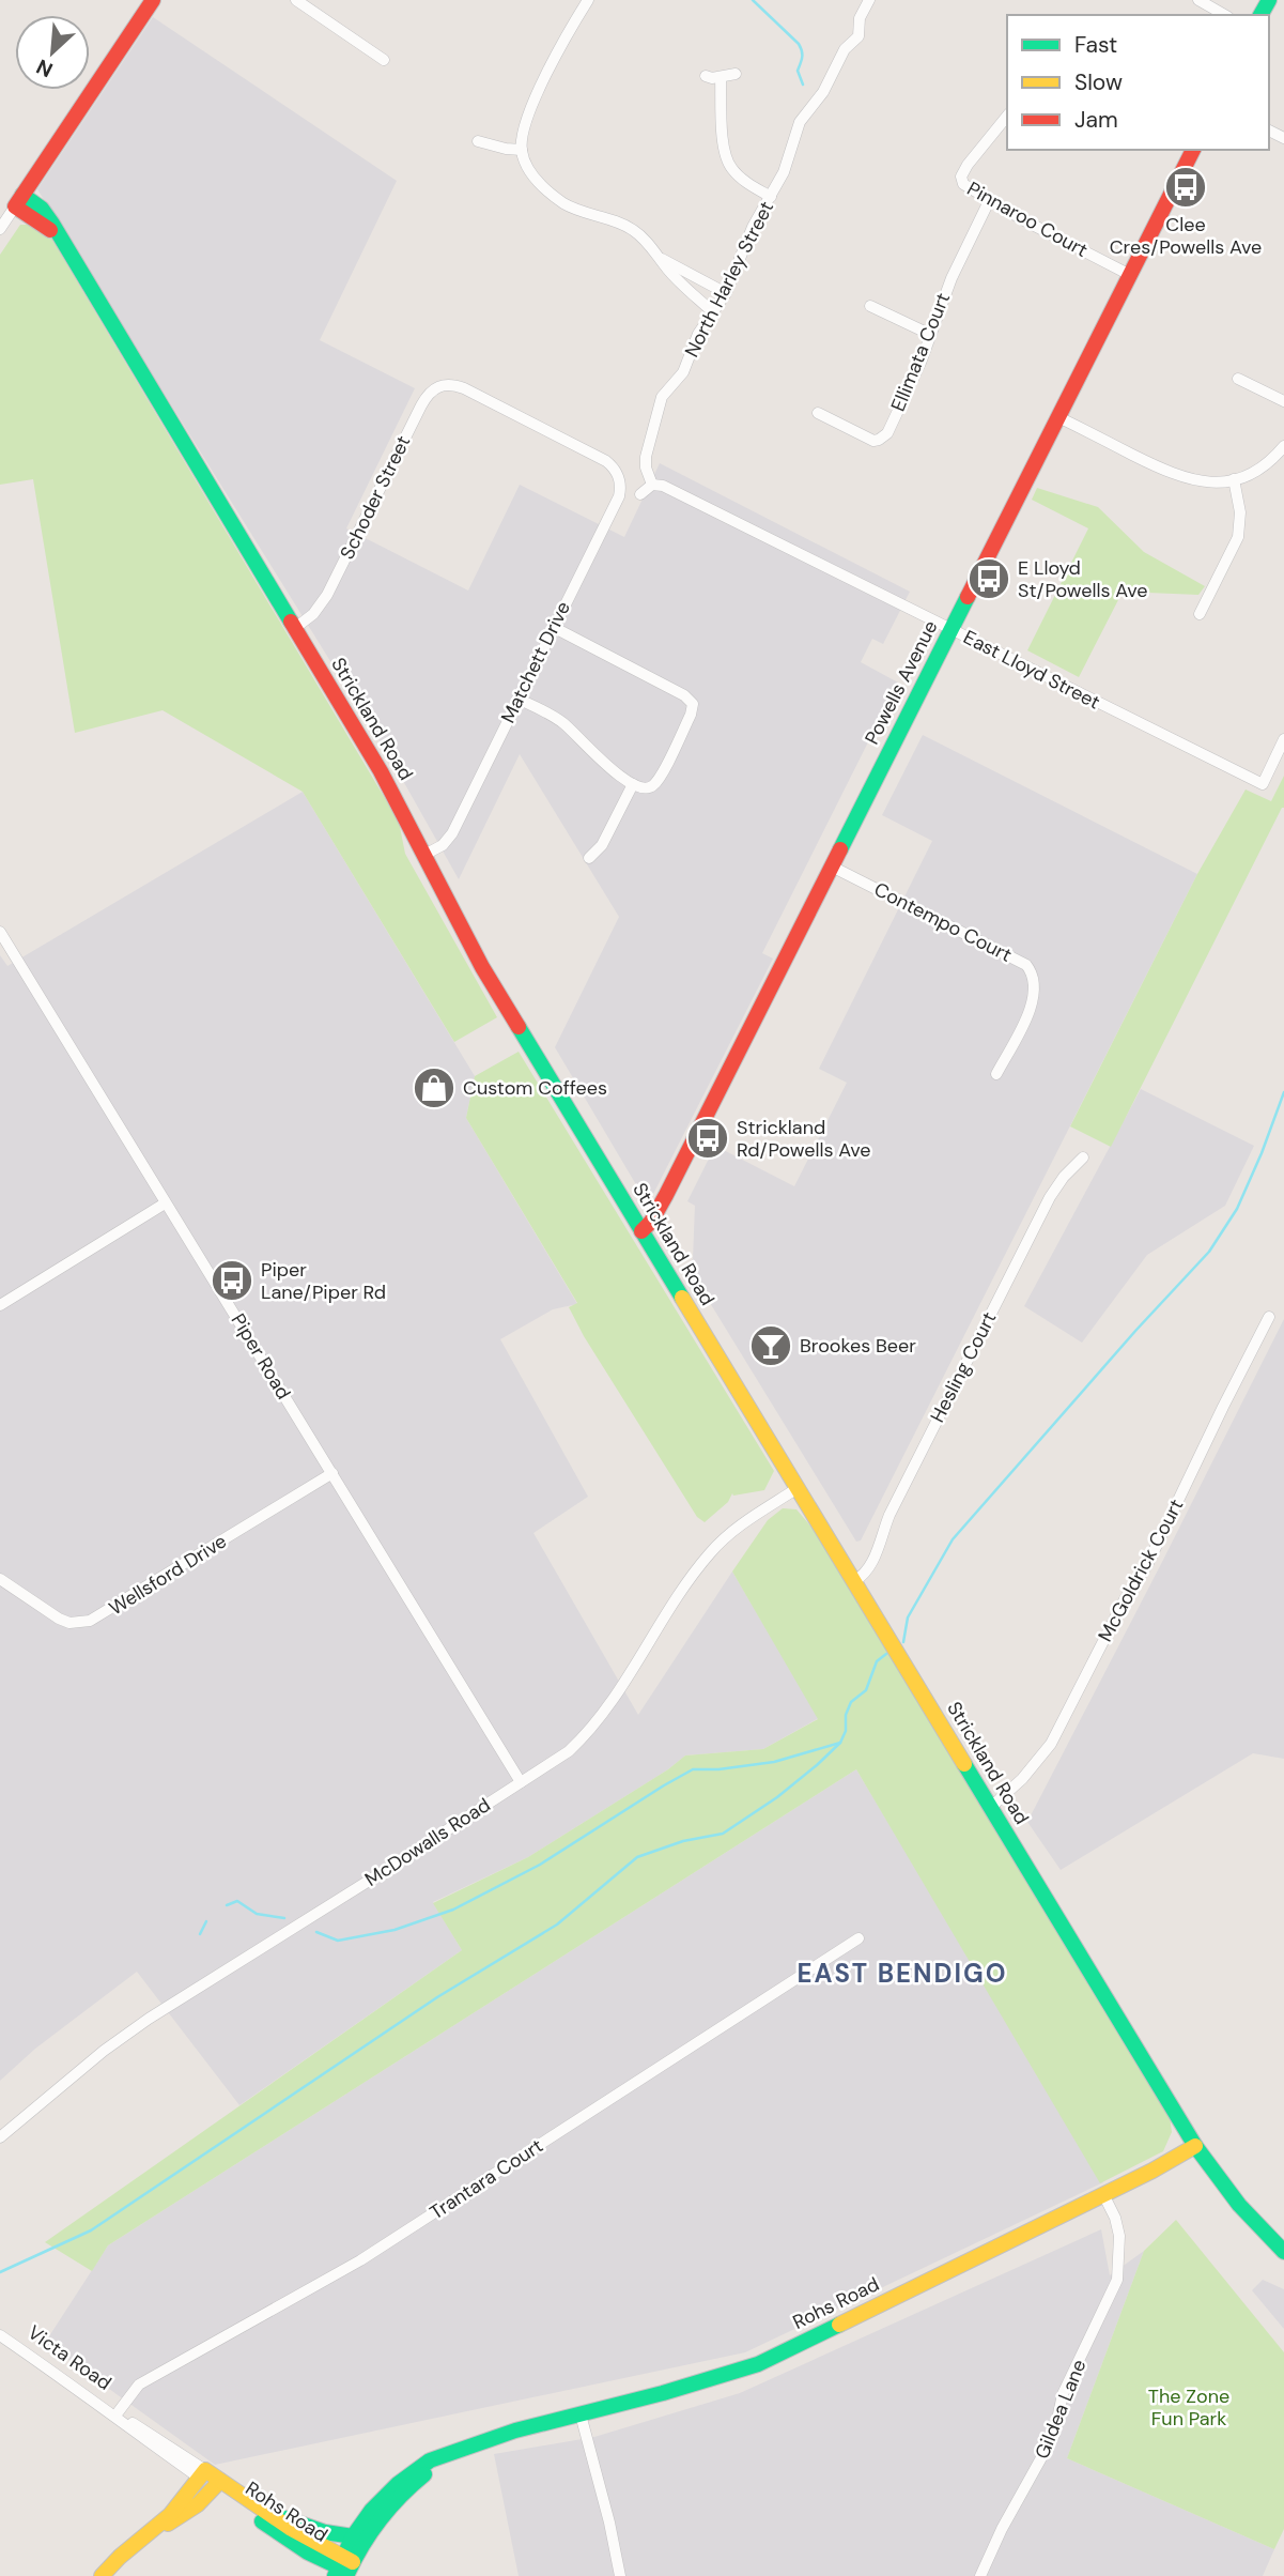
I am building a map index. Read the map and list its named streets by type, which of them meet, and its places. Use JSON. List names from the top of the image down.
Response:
{
  "streets": {
    "main road": [
      "Powells Avenue",
      "Strickland Road",
      "Rohs Road",
      "Victa Road"
    ],
    "street": [
      "Pinnaroo Court",
      "North Harley Street",
      "Ellimata Court",
      "Schoder Street",
      "Matchett Drive",
      "East Lloyd Street",
      "Contempo Court",
      "Piper Road",
      "Hesling Court",
      "McGoldrick Court",
      "Wellsford Drive",
      "McDowalls Road",
      "Trantara Court",
      "Gildea Lane"
    ]
  },
  "crossings": [
    ["Pinnaroo Court", "Ellimata Court"],
    ["Pinnaroo Court", "Powells Avenue"],
    ["North Harley Street", "East Lloyd Street"],
    ["Schoder Street", "Matchett Drive"],
    ["Schoder Street", "Strickland Road"],
    ["Matchett Drive", "Strickland Road"],
    ["East Lloyd Street", "Powells Avenue"],
    ["Powells Avenue", "Strickland Road"],
    ["Powells Avenue", "Contempo Court"],
    ["Strickland Road", "Hesling Court"],
    ["Strickland Road", "McGoldrick Court"],
    ["Strickland Road", "McDowalls Road"],
    ["Strickland Road", "Rohs Road"],
    ["Piper Road", "Wellsford Drive"],
    ["Piper Road", "McDowalls Road"],
    ["Trantara Court", "Victa Road"],
    ["Rohs Road", "Victa Road"],
    ["Rohs Road", "Gildea Lane"]
  ],
  "districts": ["EAST BENDIGO"],
  "parks": ["The Zone Fun Park"],
  "places": {
    "bus stop": [
      "Clee Cres/Powells Ave",
      "E Lloyd St/Powells Ave",
      "Strickland Rd/Powells Ave",
      "Piper Lane/Piper Rd"
    ],
    "shop": ["Custom Coffees"],
    "bar": ["Brookes Beer"]
  },
  "legend": ["Fast", "Slow", "Jam"],
  "north": "bottom left"
}
